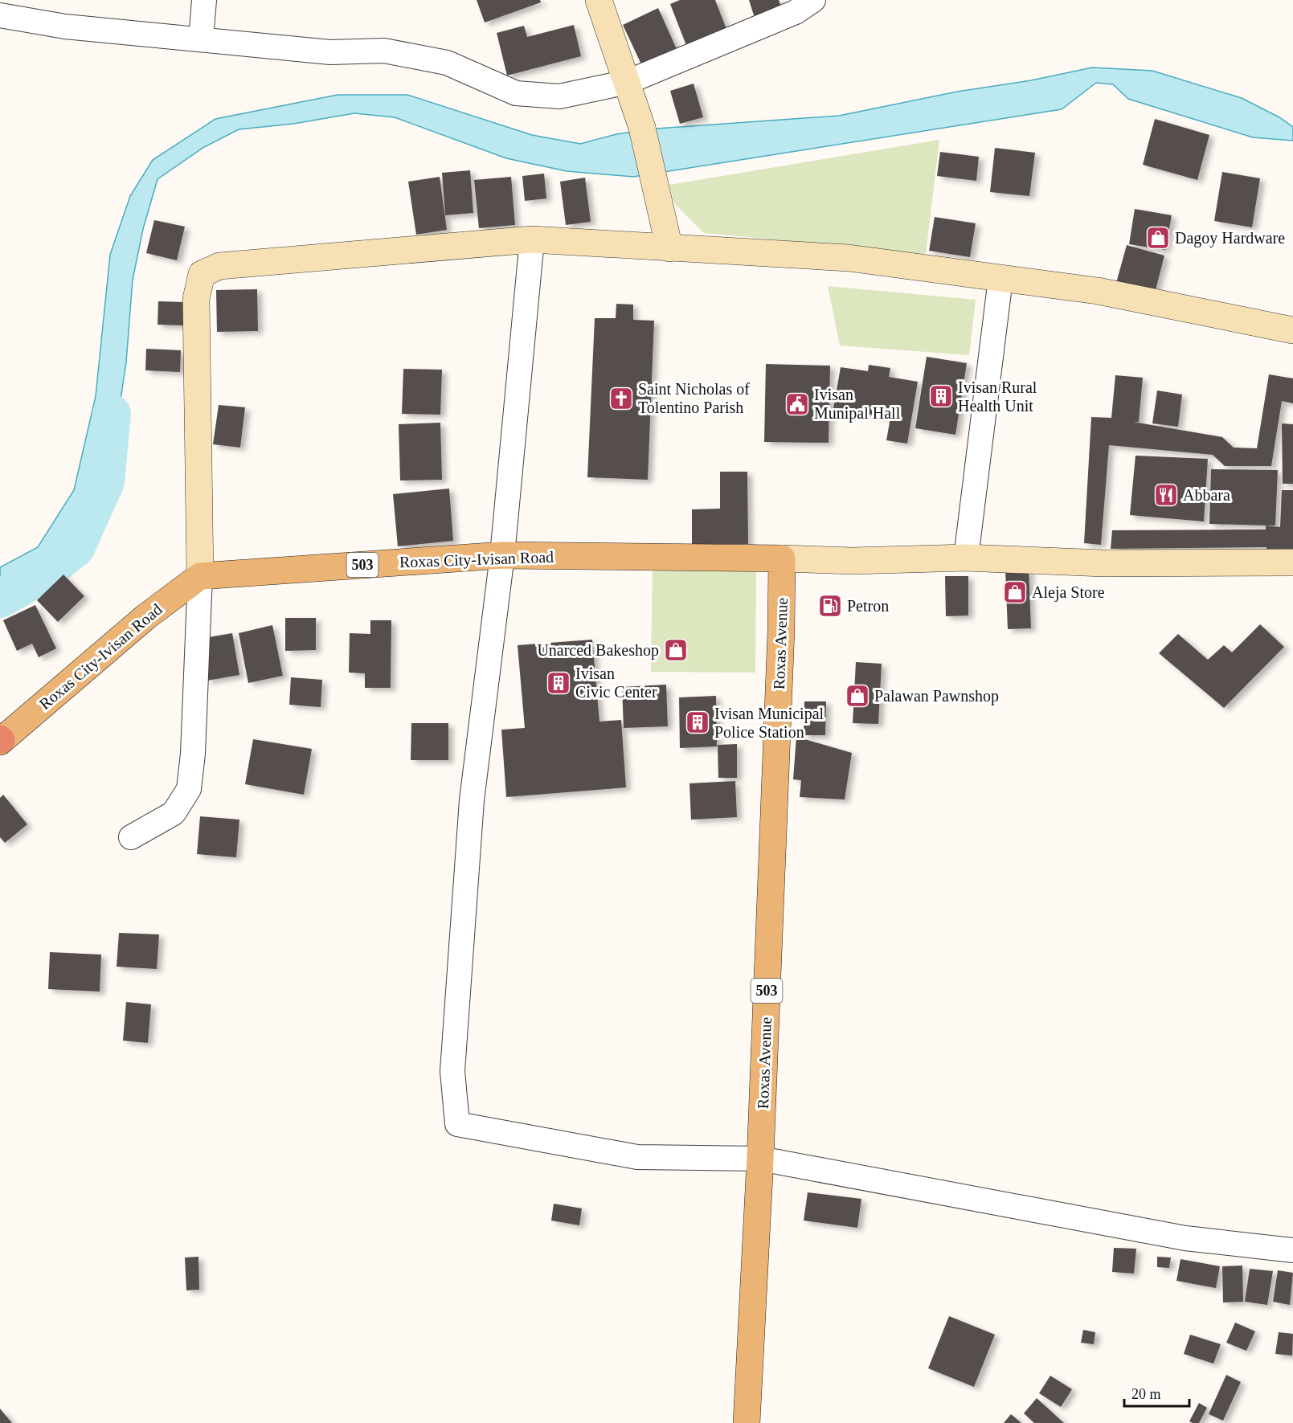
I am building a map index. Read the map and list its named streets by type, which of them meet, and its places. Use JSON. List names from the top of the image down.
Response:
{
  "streets": {
    "main road": ["Roxas City-Ivisan Road", "503", "Roxas Avenue"]
  },
  "crossings": [
    ["Roxas City-Ivisan Road", "Roxas Avenue"]
  ],
  "places": {
    "shop": [
      "Dagoy Hardware",
      "Aleja Store",
      "Unarced Bakeshop",
      "Palawan Pawnshop"
    ],
    "building": ["Ivisan Rural Health Unit", "Ivisan Civic Center", "Ivisan Municipal Police Station"],
    "church": ["Saint Nicholas of Tolentino Parish"],
    "public building": ["Ivisan Munipal Hall"],
    "restaurant": ["Abbara"],
    "fuel station": ["Petron"]
  },
  "scale_bar": "20 m"
}
